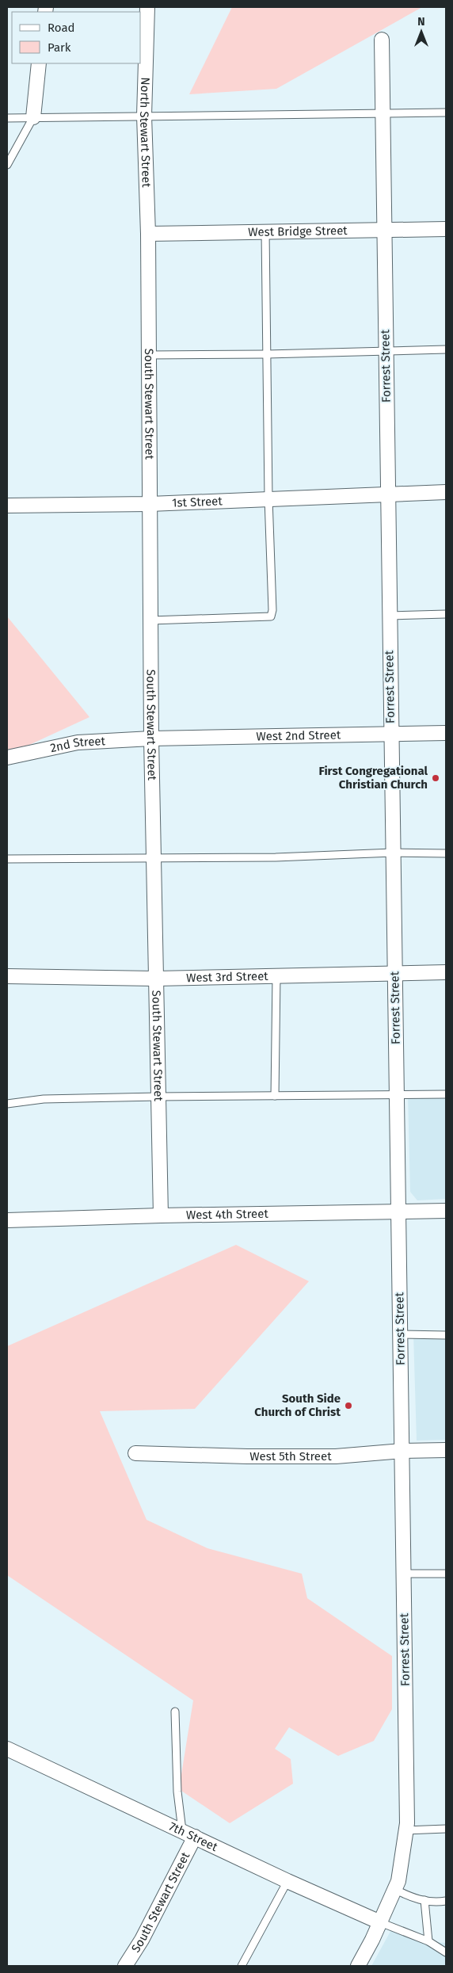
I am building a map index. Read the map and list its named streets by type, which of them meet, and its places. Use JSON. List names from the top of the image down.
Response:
{
  "streets": {
    "street": [
      "North Stewart Street",
      "West Bridge Street",
      "Forrest Street",
      "South Stewart Street",
      "1st Street",
      "West 2nd Street",
      "2nd Street",
      "West 3rd Street",
      "West 4th Street",
      "West 5th Street",
      "7th Street"
    ]
  },
  "crossings": [
    ["North Stewart Street", "West Bridge Street"],
    ["North Stewart Street", "South Stewart Street"],
    ["West Bridge Street", "Forrest Street"],
    ["West Bridge Street", "South Stewart Street"],
    ["Forrest Street", "1st Street"],
    ["Forrest Street", "West 2nd Street"],
    ["Forrest Street", "West 3rd Street"],
    ["Forrest Street", "West 4th Street"],
    ["Forrest Street", "West 5th Street"],
    ["Forrest Street", "7th Street"],
    ["South Stewart Street", "1st Street"],
    ["South Stewart Street", "West 2nd Street"],
    ["South Stewart Street", "2nd Street"],
    ["South Stewart Street", "West 3rd Street"],
    ["South Stewart Street", "West 4th Street"],
    ["South Stewart Street", "7th Street"],
    ["West 2nd Street", "2nd Street"]
  ],
  "places": ["First Congregational Christian Church", "South Side Church of Christ"],
  "legend": ["Road", "Park"],
  "north": "top"
}
